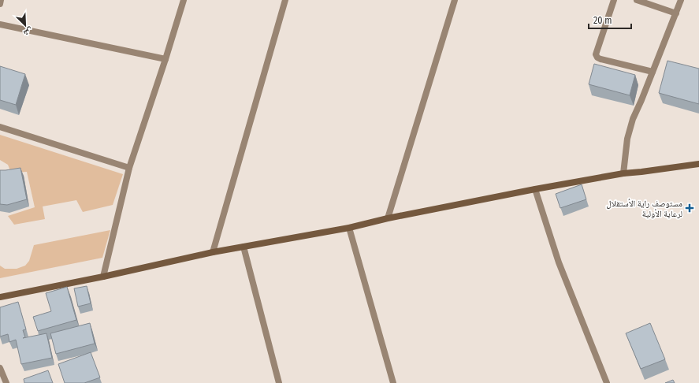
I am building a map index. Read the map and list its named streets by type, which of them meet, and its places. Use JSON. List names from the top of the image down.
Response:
{
  "places": {
    "health": ["مستوصف راية الأستقلال لرعاية الأولية"]
  },
  "scale_bar": "20 m",
  "north": "bottom right"
}
